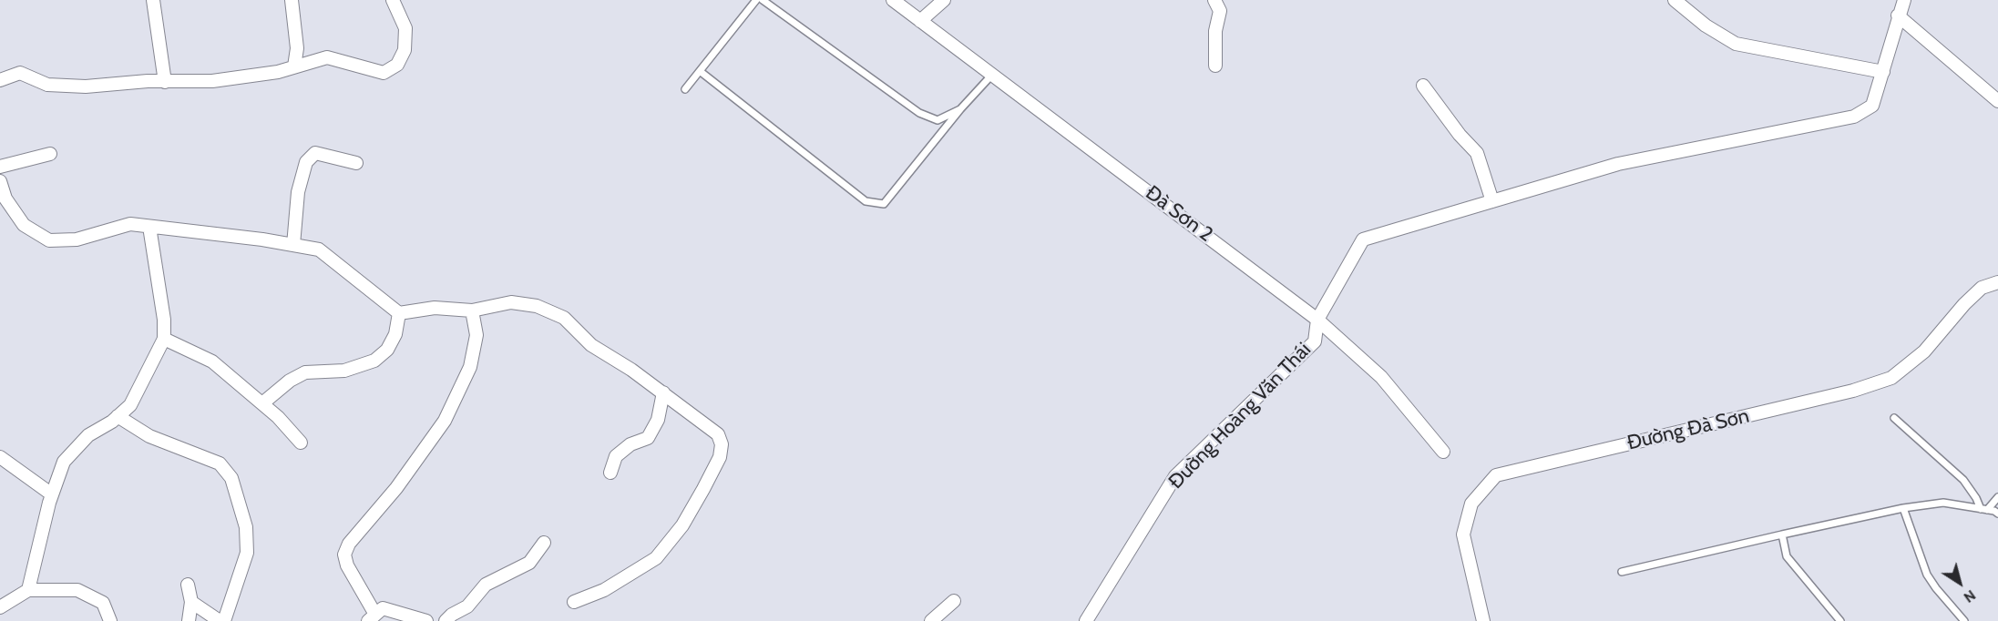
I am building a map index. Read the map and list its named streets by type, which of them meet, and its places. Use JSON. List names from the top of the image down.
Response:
{
  "streets": {
    "street": ["Đà Sơn 2", "Đường Hoàng Văn Thái", "Đường Đà Sơn"]
  },
  "crossings": [
    ["Đà Sơn 2", "Đường Hoàng Văn Thái"]
  ],
  "north": "bottom right"
}
